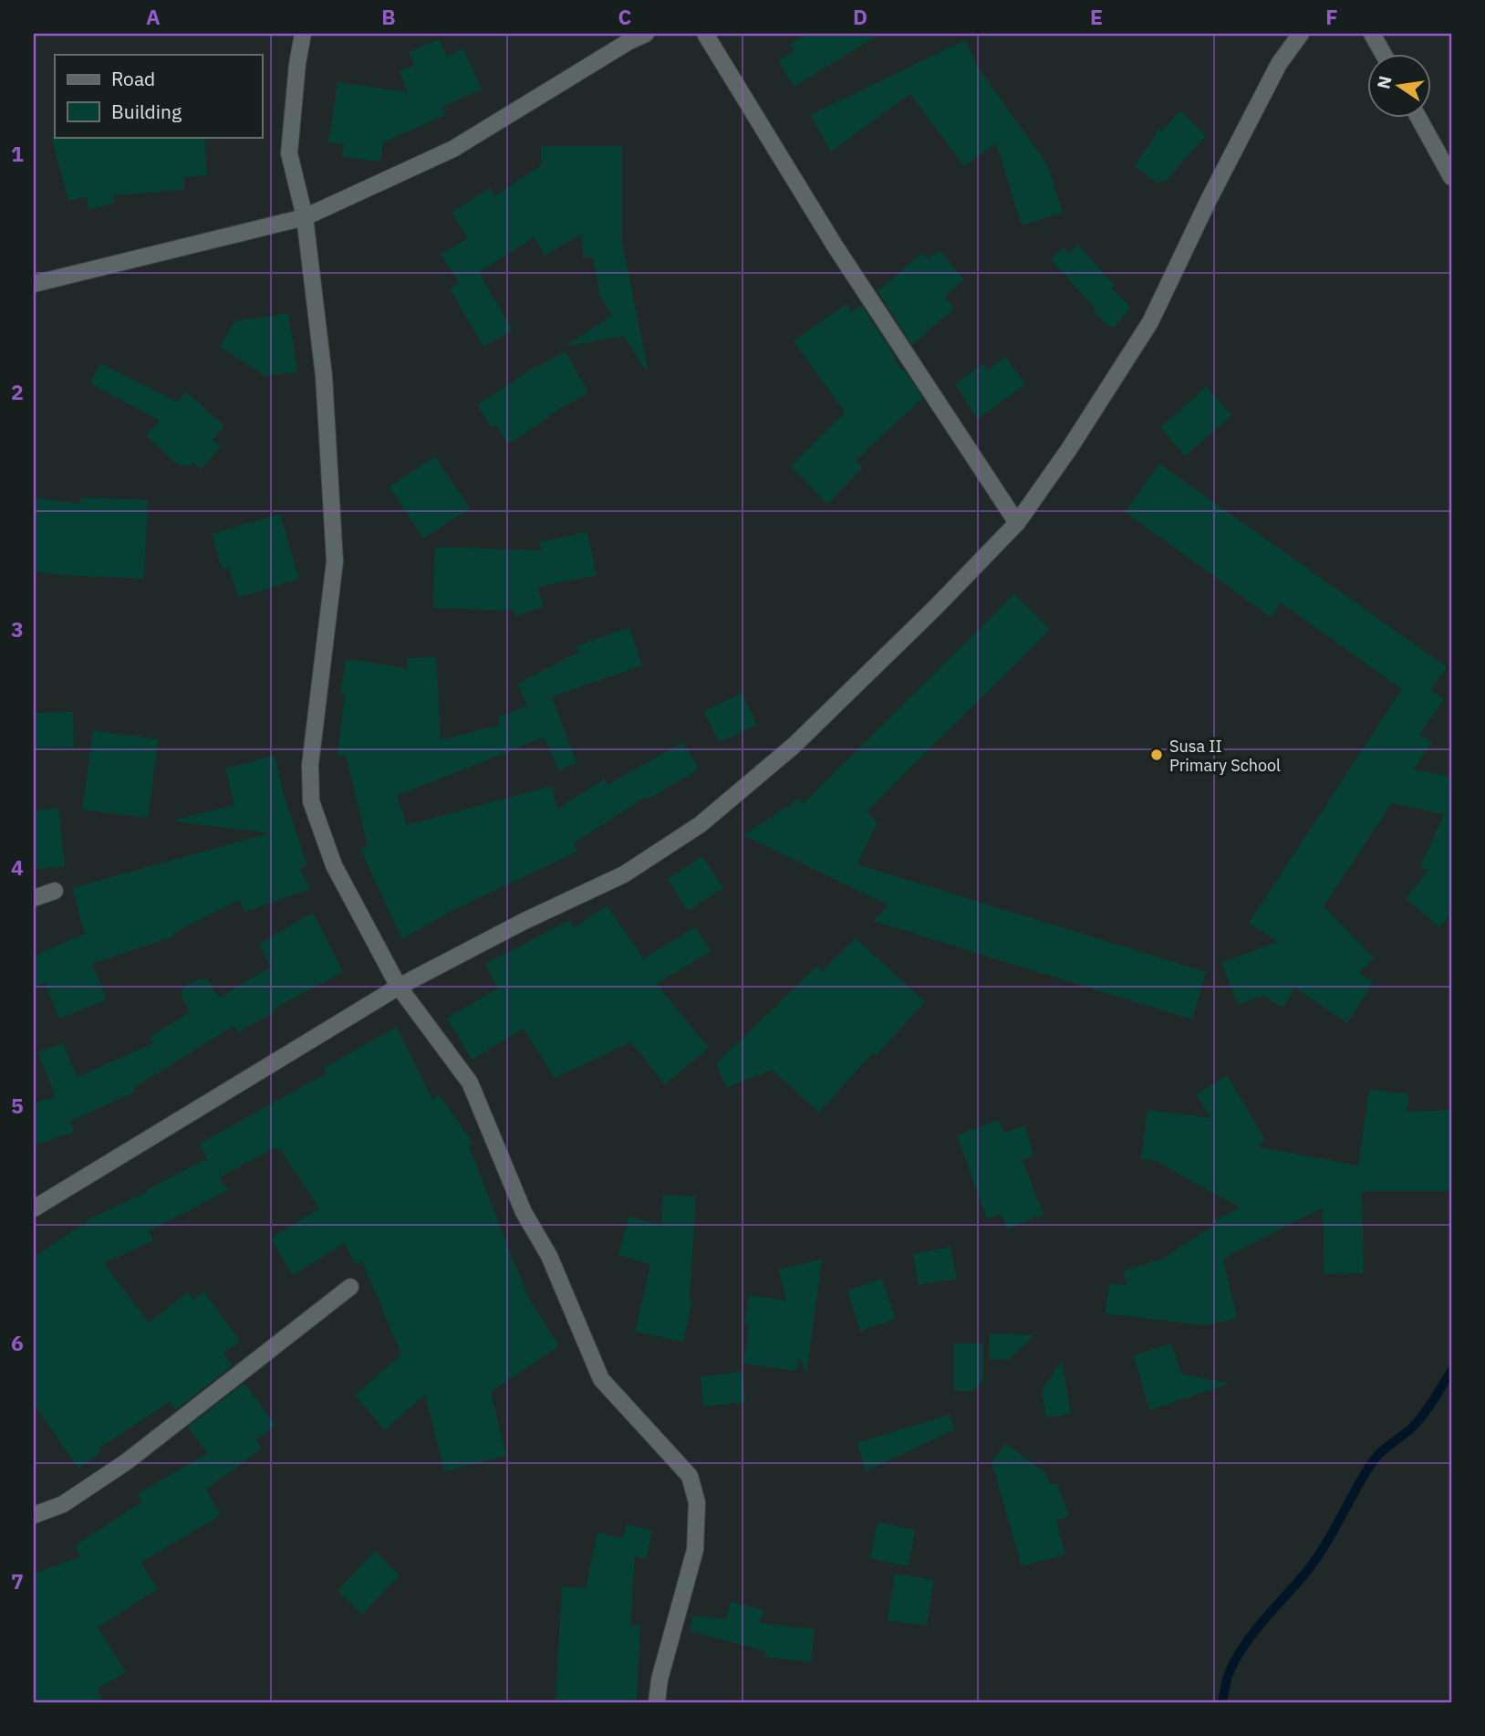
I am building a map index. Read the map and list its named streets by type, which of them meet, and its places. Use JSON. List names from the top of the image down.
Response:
{
  "places": ["Susa II Primary School"],
  "legend": ["Road", "Building"],
  "north": "left",
  "grid": {
    "columns": [
      "A",
      "B",
      "C",
      "D",
      "E",
      "F"
    ],
    "rows": [
      "1",
      "2",
      "3",
      "4",
      "5",
      "6",
      "7"
    ]
  }
}
